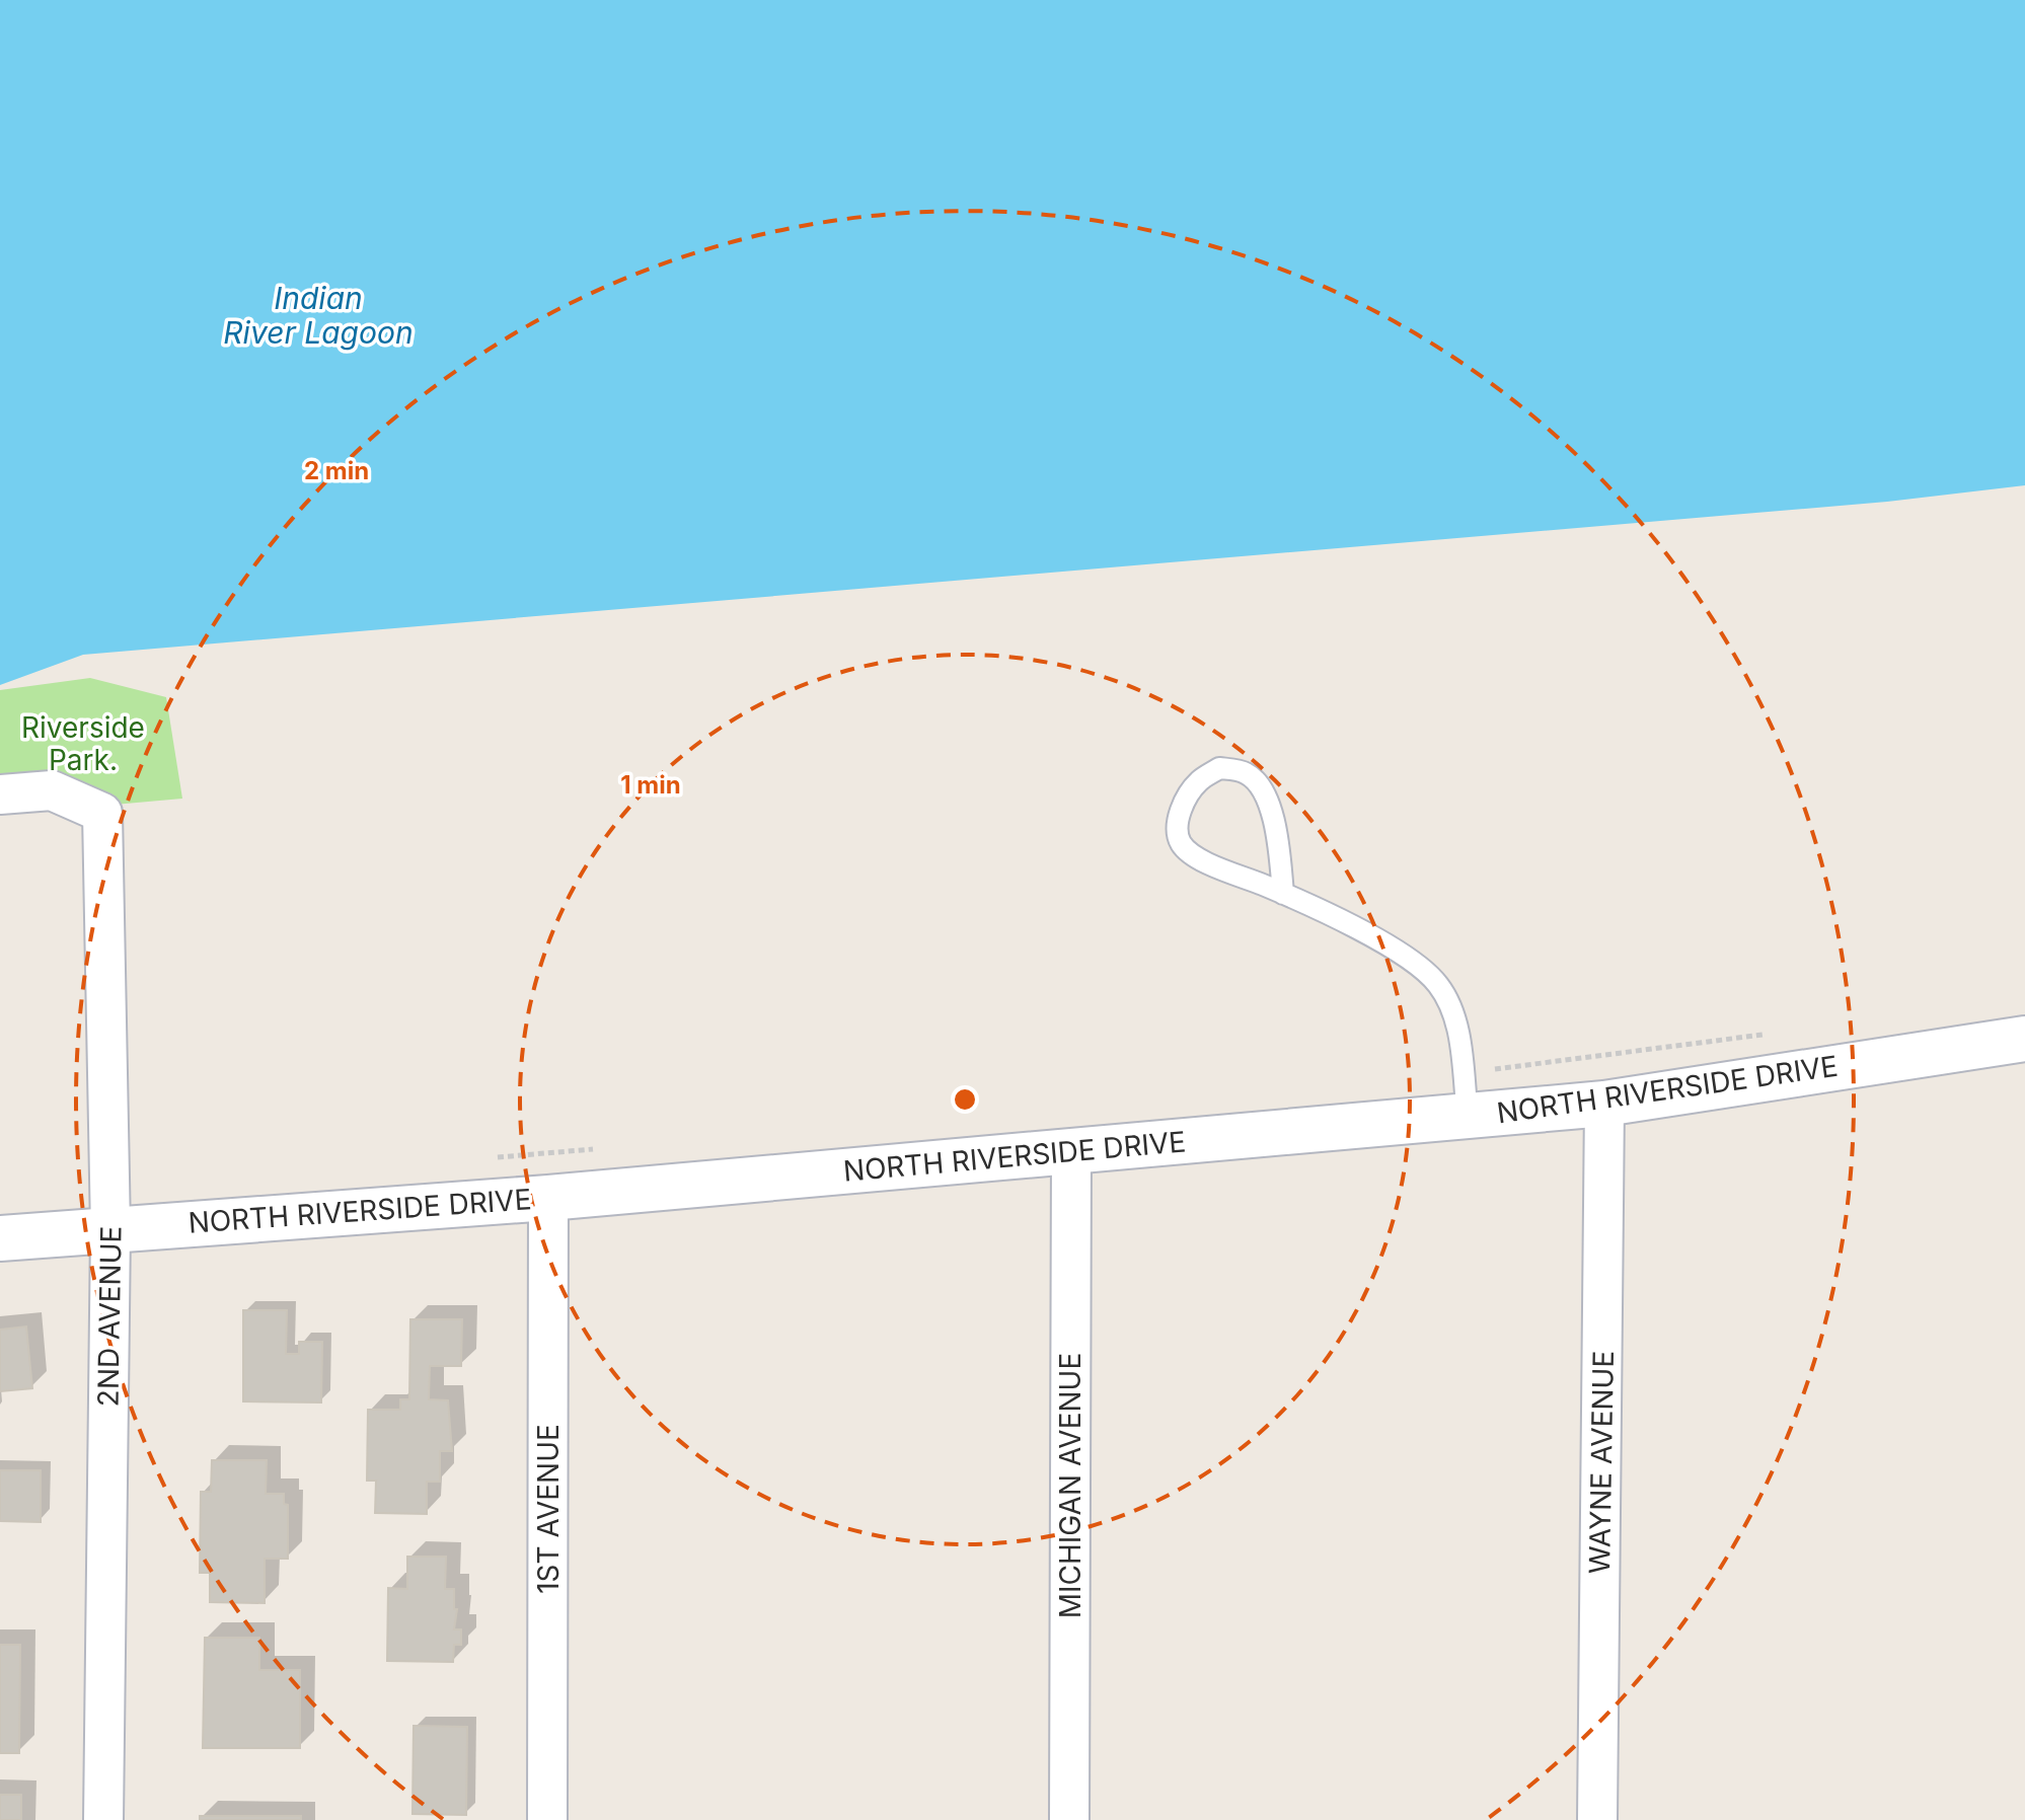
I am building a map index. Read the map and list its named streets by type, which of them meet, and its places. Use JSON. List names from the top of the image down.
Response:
{
  "streets": {
    "street": [
      "NORTH RIVERSIDE DRIVE",
      "2ND AVENUE",
      "WAYNE AVENUE",
      "MICHIGAN AVENUE",
      "1ST AVENUE"
    ]
  },
  "crossings": [
    ["NORTH RIVERSIDE DRIVE", "2ND AVENUE"],
    ["NORTH RIVERSIDE DRIVE", "WAYNE AVENUE"],
    ["NORTH RIVERSIDE DRIVE", "MICHIGAN AVENUE"],
    ["NORTH RIVERSIDE DRIVE", "1ST AVENUE"]
  ],
  "water": ["Indian River Lagoon"],
  "parks": ["Riverside Park."],
  "rings": ["2 min", "1 min"]
}
